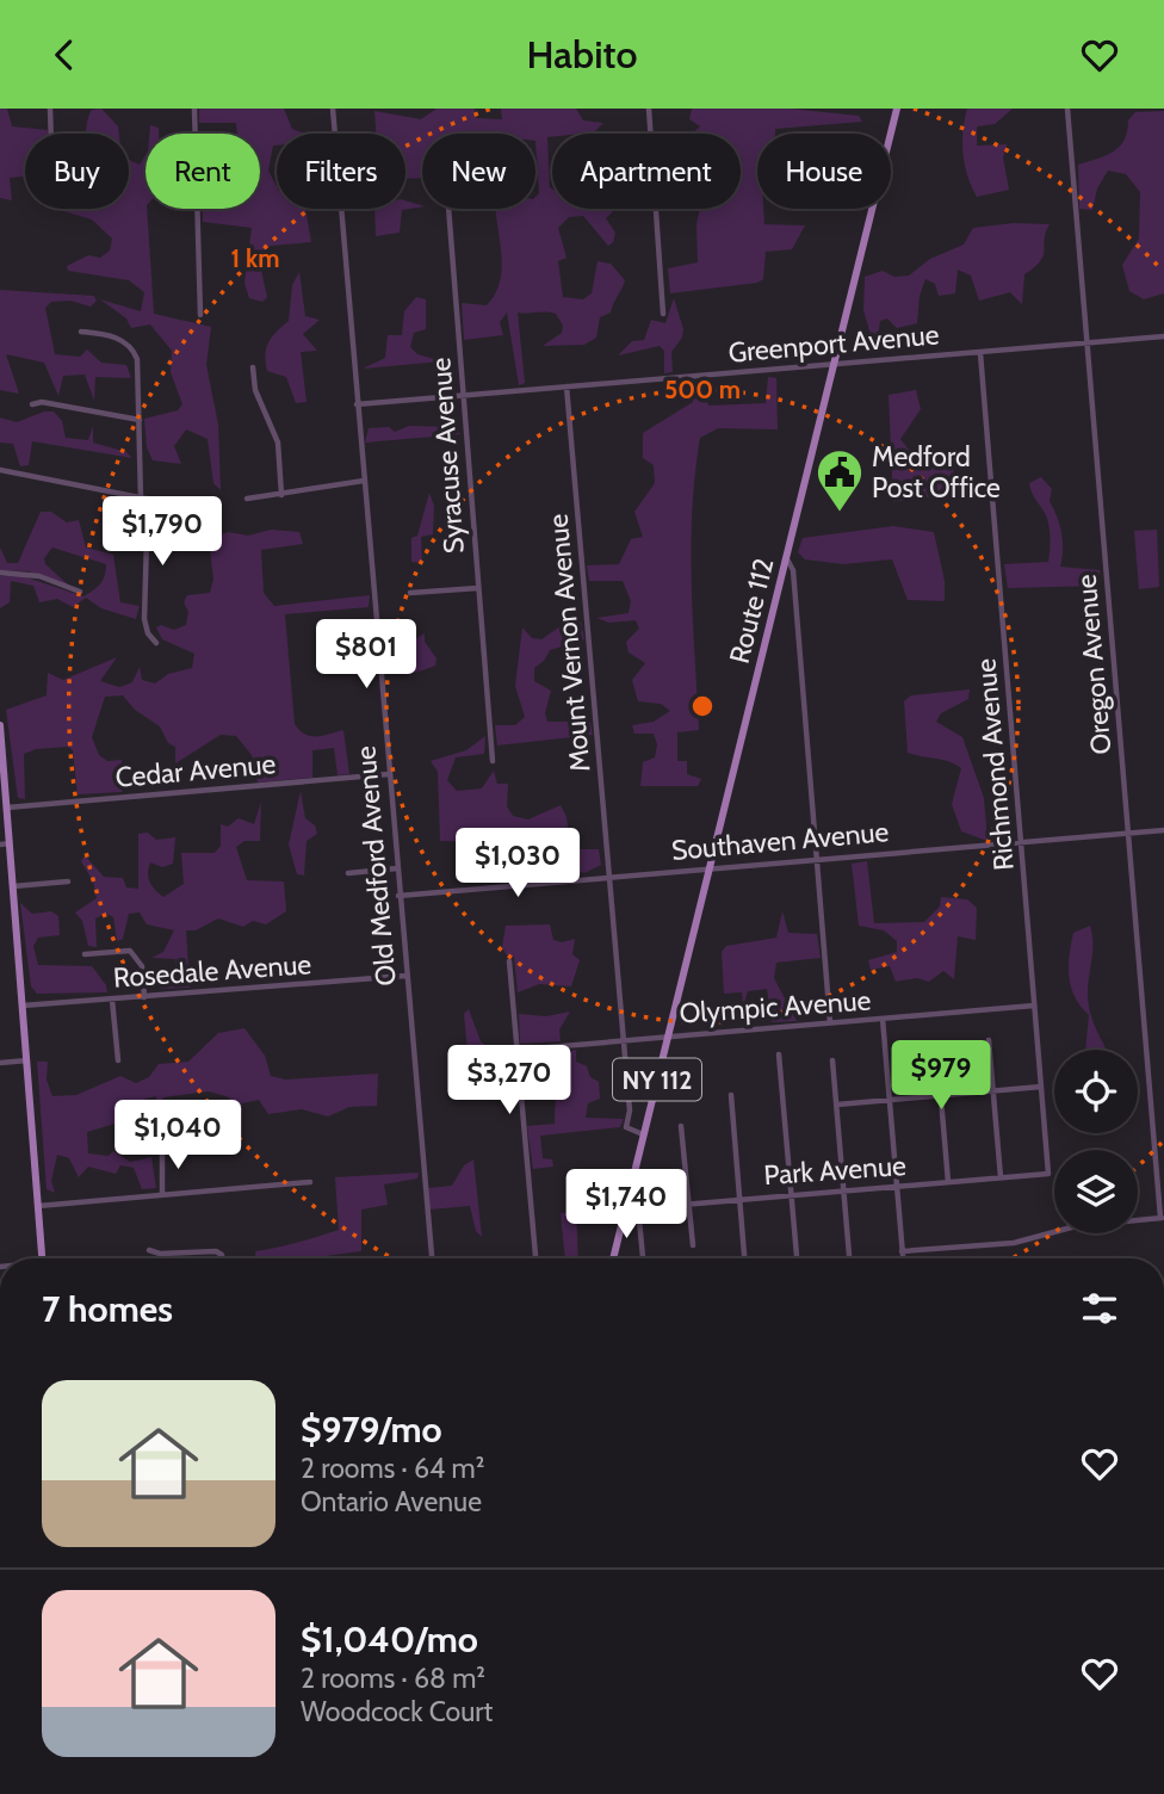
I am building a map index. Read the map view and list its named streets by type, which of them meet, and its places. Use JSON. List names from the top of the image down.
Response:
{
  "streets": {
    "main road": ["Route 112", "NY 112"],
    "street": [
      "Greenport Avenue",
      "Syracuse Avenue",
      "Mount Vernon Avenue",
      "Oregon Avenue",
      "Richmond Avenue",
      "Cedar Avenue",
      "Southaven Avenue",
      "Old Medford Avenue",
      "Rosedale Avenue",
      "Olympic Avenue",
      "Park Avenue"
    ]
  },
  "crossings": [
    ["Greenport Avenue", "Syracuse Avenue"],
    ["Greenport Avenue", "Route 112"],
    ["Greenport Avenue", "Mount Vernon Avenue"],
    ["Greenport Avenue", "Oregon Avenue"],
    ["Greenport Avenue", "Richmond Avenue"],
    ["Greenport Avenue", "Old Medford Avenue"],
    ["Route 112", "Mount Vernon Avenue"],
    ["Route 112", "Southaven Avenue"],
    ["Route 112", "Olympic Avenue"],
    ["Route 112", "Park Avenue"],
    ["Mount Vernon Avenue", "Southaven Avenue"],
    ["Mount Vernon Avenue", "Olympic Avenue"],
    ["Oregon Avenue", "Southaven Avenue"],
    ["Richmond Avenue", "Southaven Avenue"],
    ["Richmond Avenue", "Olympic Avenue"],
    ["Richmond Avenue", "Park Avenue"],
    ["Cedar Avenue", "Old Medford Avenue"],
    ["Southaven Avenue", "Old Medford Avenue"],
    ["Old Medford Avenue", "Rosedale Avenue"]
  ],
  "places": {
    "public building": ["Medford Post Office"]
  },
  "page": {
    "header": "Habito",
    "chip": [
      "Buy",
      "Rent",
      "Filters",
      "New",
      "Apartment",
      "House"
    ],
    "price": [
      "$1,790",
      "$801",
      "$1,030",
      "$979",
      "$3,270",
      "$1,040",
      "$1,740"
    ],
    "heading": "7 homes",
    "list": [
      {
        "name": "$979/mo",
        "note": "2 rooms · 64 m² · Ontario Avenue"
      },
      {
        "name": "$1,040/mo",
        "note": "2 rooms · 68 m² · Woodcock Court"
      }
    ]
  },
  "rings": ["1 km", "500 m"]
}
